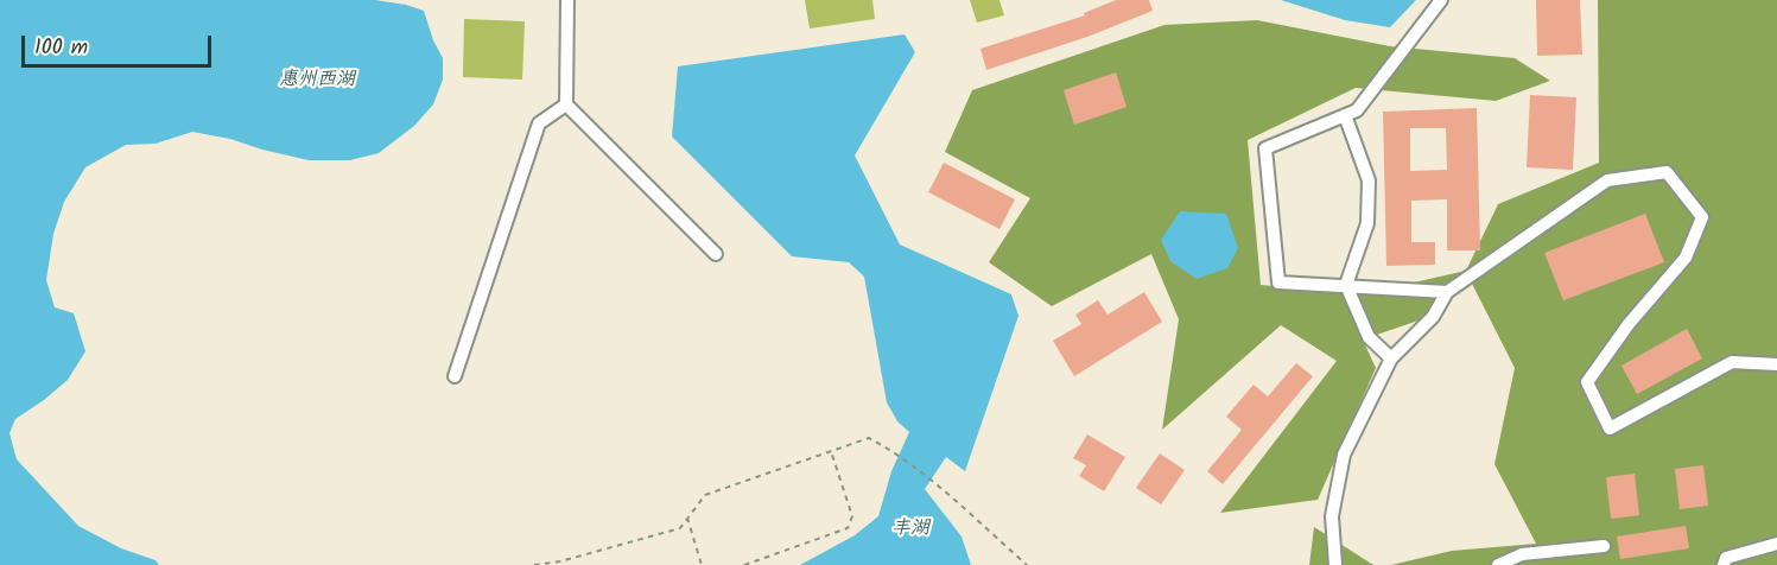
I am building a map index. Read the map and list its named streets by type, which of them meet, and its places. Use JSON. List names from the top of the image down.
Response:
{
  "water": ["惠州西湖", "丰湖"],
  "scale_bar": "100 m"
}
